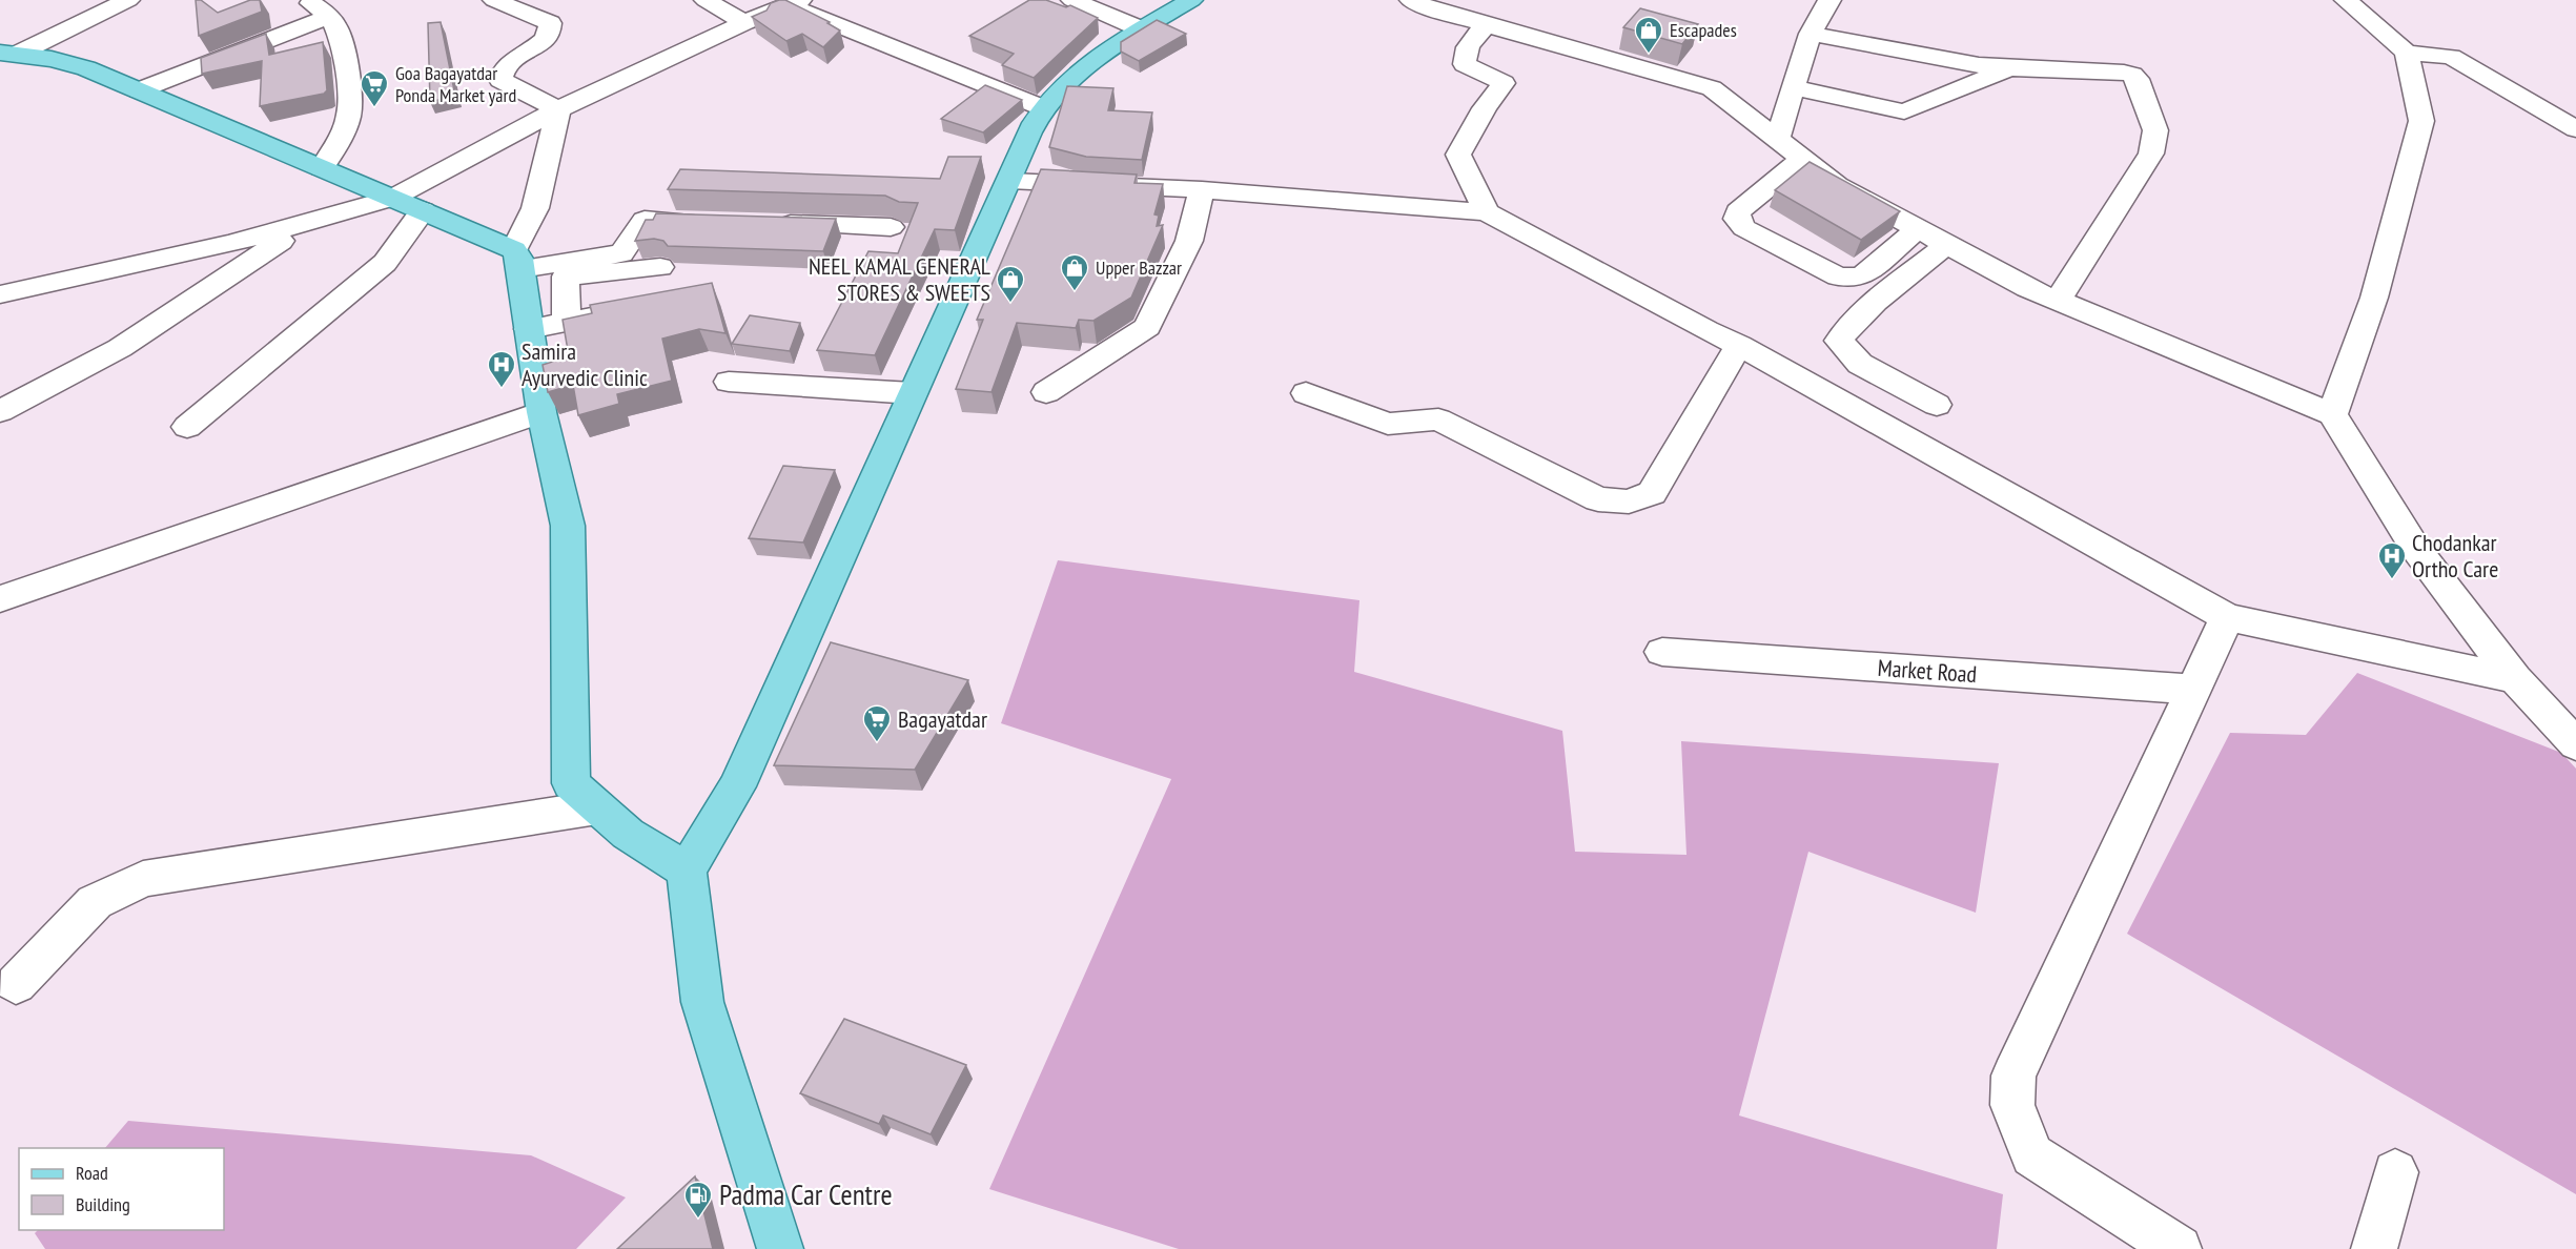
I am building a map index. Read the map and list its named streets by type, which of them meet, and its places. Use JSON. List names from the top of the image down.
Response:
{
  "streets": {
    "street": ["Market Road"]
  },
  "places": {
    "shop": ["Escapades", "Upper Bazzar", "NEEL KAMAL GENERAL STORES & SWEETS"],
    "supermarket": ["Goa Bagayatdar Ponda Market yard", "Bagayatdar"],
    "hospital": ["Samira Ayurvedic Clinic", "Chodankar Ortho Care"],
    "fuel station": ["Padma Car Centre"]
  },
  "legend": ["Road", "Building"]
}
